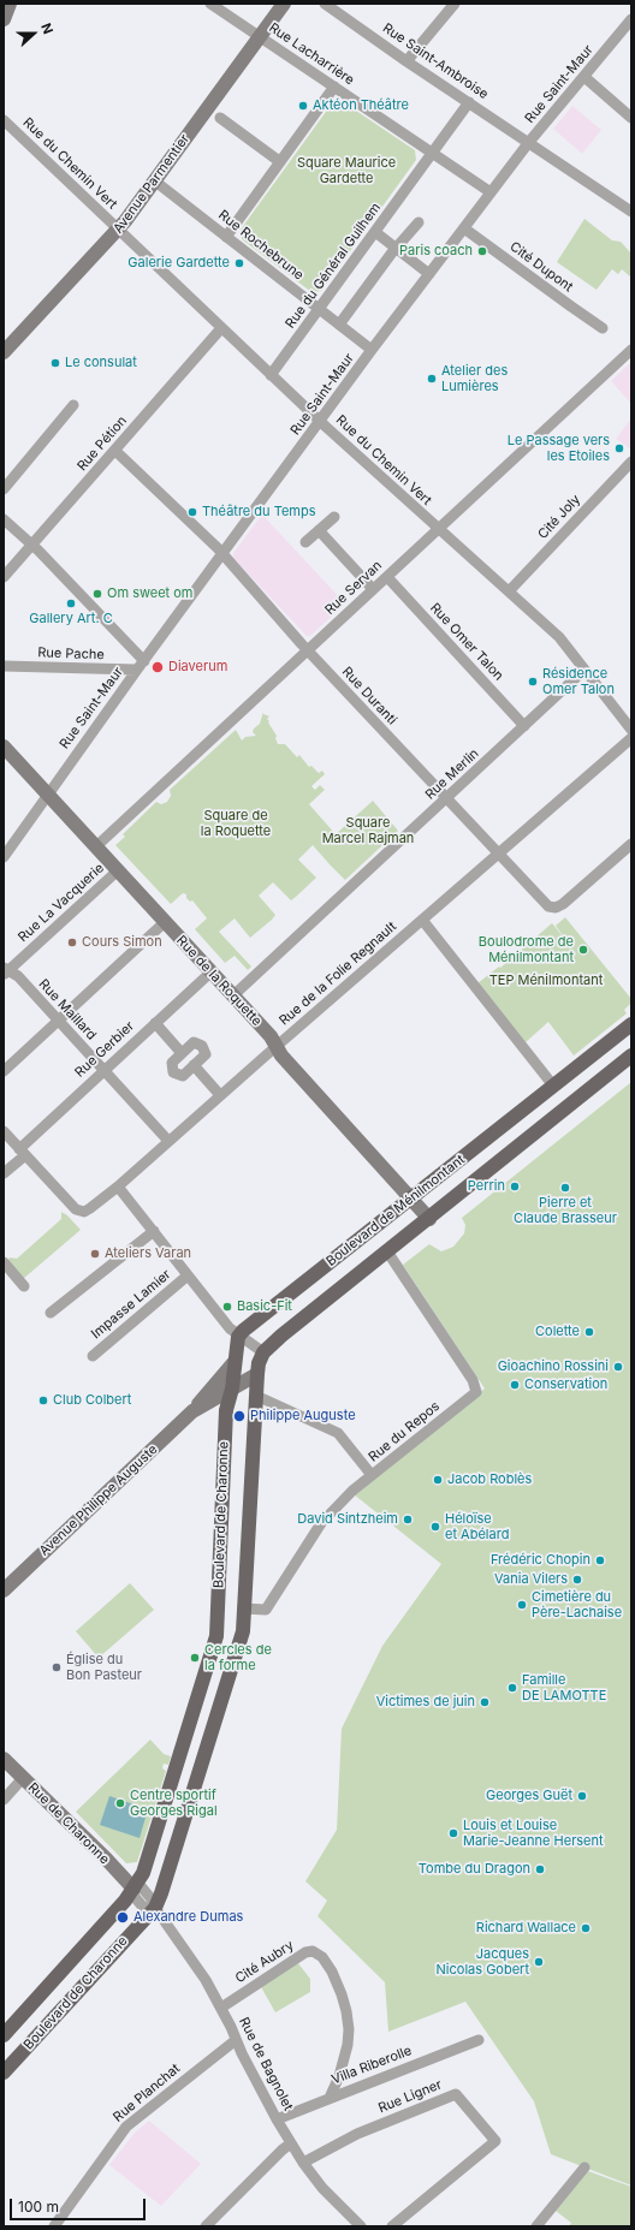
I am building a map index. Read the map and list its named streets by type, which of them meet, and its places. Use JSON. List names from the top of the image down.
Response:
{
  "streets": {
    "main road": ["Boulevard de Ménilmontant", "Boulevard de Charonne"],
    "street": [
      "Rue Lacharrière",
      "Rue Saint-Ambroise",
      "Rue Saint-Maur",
      "Rue du Chemin Vert",
      "Avenue Parmentier",
      "Rue Rochebrune",
      "Rue du Général Guilhem",
      "Cité Dupont",
      "Rue Pétion",
      "Cité Joly",
      "Rue Servan",
      "Rue Omer Talon",
      "Rue Pache",
      "Rue Duranti",
      "Rue Merlin",
      "Rue La Vacquerie",
      "Rue de la Folie Regnault",
      "Rue de la Roquette",
      "Rue Maillard",
      "Rue Gerbier",
      "Impasse Lamier",
      "Rue du Repos",
      "Avenue Philippe Auguste",
      "Rue de Charonne",
      "Cité Aubry",
      "Rue de Bagnolet",
      "Villa Riberolle",
      "Rue Planchat",
      "Rue Ligner"
    ]
  },
  "crossings": [
    ["Rue Lacharrière", "Rue Saint-Maur"],
    ["Rue Lacharrière", "Avenue Parmentier"],
    ["Rue Lacharrière", "Rue du Général Guilhem"],
    ["Rue Saint-Ambroise", "Rue Saint-Maur"],
    ["Rue Saint-Ambroise", "Rue du Général Guilhem"],
    ["Rue Saint-Maur", "Rue du Chemin Vert"],
    ["Rue Saint-Maur", "Rue Rochebrune"],
    ["Rue Saint-Maur", "Cité Dupont"],
    ["Rue Saint-Maur", "Rue Pache"],
    ["Rue Saint-Maur", "Rue Duranti"],
    ["Rue Saint-Maur", "Rue de la Roquette"],
    ["Rue du Chemin Vert", "Avenue Parmentier"],
    ["Rue du Chemin Vert", "Rue du Général Guilhem"],
    ["Rue du Chemin Vert", "Rue Pétion"],
    ["Rue du Chemin Vert", "Cité Joly"],
    ["Rue du Chemin Vert", "Rue Servan"],
    ["Rue du Chemin Vert", "Rue Merlin"],
    ["Avenue Parmentier", "Rue Rochebrune"],
    ["Rue Rochebrune", "Rue du Général Guilhem"],
    ["Rue Pétion", "Rue Duranti"],
    ["Rue Servan", "Rue Omer Talon"],
    ["Rue Servan", "Rue Duranti"],
    ["Rue Servan", "Rue de la Roquette"],
    ["Rue Omer Talon", "Rue Merlin"],
    ["Rue Duranti", "Rue Merlin"],
    ["Rue Duranti", "Rue de la Folie Regnault"],
    ["Rue Merlin", "Rue de la Roquette"],
    ["Rue La Vacquerie", "Rue de la Roquette"],
    ["Rue La Vacquerie", "Rue Maillard"],
    ["Rue de la Folie Regnault", "Rue de la Roquette"],
    ["Rue de la Folie Regnault", "Rue Maillard"],
    ["Rue de la Folie Regnault", "Rue Gerbier"],
    ["Rue de la Roquette", "Rue Gerbier"],
    ["Rue de la Roquette", "Boulevard de Ménilmontant"],
    ["Rue Maillard", "Rue Gerbier"],
    ["Boulevard de Ménilmontant", "Rue du Repos"],
    ["Boulevard de Ménilmontant", "Boulevard de Charonne"],
    ["Rue du Repos", "Boulevard de Charonne"],
    ["Avenue Philippe Auguste", "Boulevard de Charonne"],
    ["Boulevard de Charonne", "Rue de Charonne"],
    ["Boulevard de Charonne", "Rue de Bagnolet"],
    ["Rue de Charonne", "Rue de Bagnolet"],
    ["Cité Aubry", "Rue de Bagnolet"],
    ["Cité Aubry", "Villa Riberolle"],
    ["Rue de Bagnolet", "Villa Riberolle"],
    ["Rue de Bagnolet", "Rue Planchat"],
    ["Rue de Bagnolet", "Rue Ligner"]
  ],
  "parks": [
    "Square Maurice Gardette",
    "Square de la Roquette",
    "Square Marcel Rajman",
    "TEP Ménilmontant"
  ],
  "places": [
    "Aktéon Théâtre",
    "Paris coach",
    "Galerie Gardette",
    "Le consulat",
    "Atelier des Lumières",
    "Le Passage vers les Etoiles",
    "Théâtre du Temps",
    "Om sweet om",
    "Gallery Art. C",
    "Diaverum",
    "Résidence Omer Talon",
    "Cours Simon",
    "Boulodrome de Ménilmontant",
    "Perrin",
    "Pierre et Claude Brasseur",
    "Ateliers Varan",
    "Basic-Fit",
    "Colette",
    "Gioachino Rossini",
    "Conservation",
    "Club Colbert",
    "Philippe Auguste",
    "Jacob Roblès",
    "David Sintzheim",
    "Héloïse et Abélard",
    "Frédéric Chopin",
    "Vania Vilers",
    "Cimetière du Père-Lachaise",
    "Cercles de la forme",
    "Église du Bon Pasteur",
    "Famille DE LAMOTTE",
    "Victimes de juin",
    "Georges Guët",
    "Centre sportif Georges Rigal",
    "Louis et Louise Marie-Jeanne Hersent",
    "Tombe du Dragon",
    "Alexandre Dumas",
    "Richard Wallace",
    "Jacques Nicolas Gobert"
  ],
  "scale_bar": "100 m",
  "north": "right"
}
